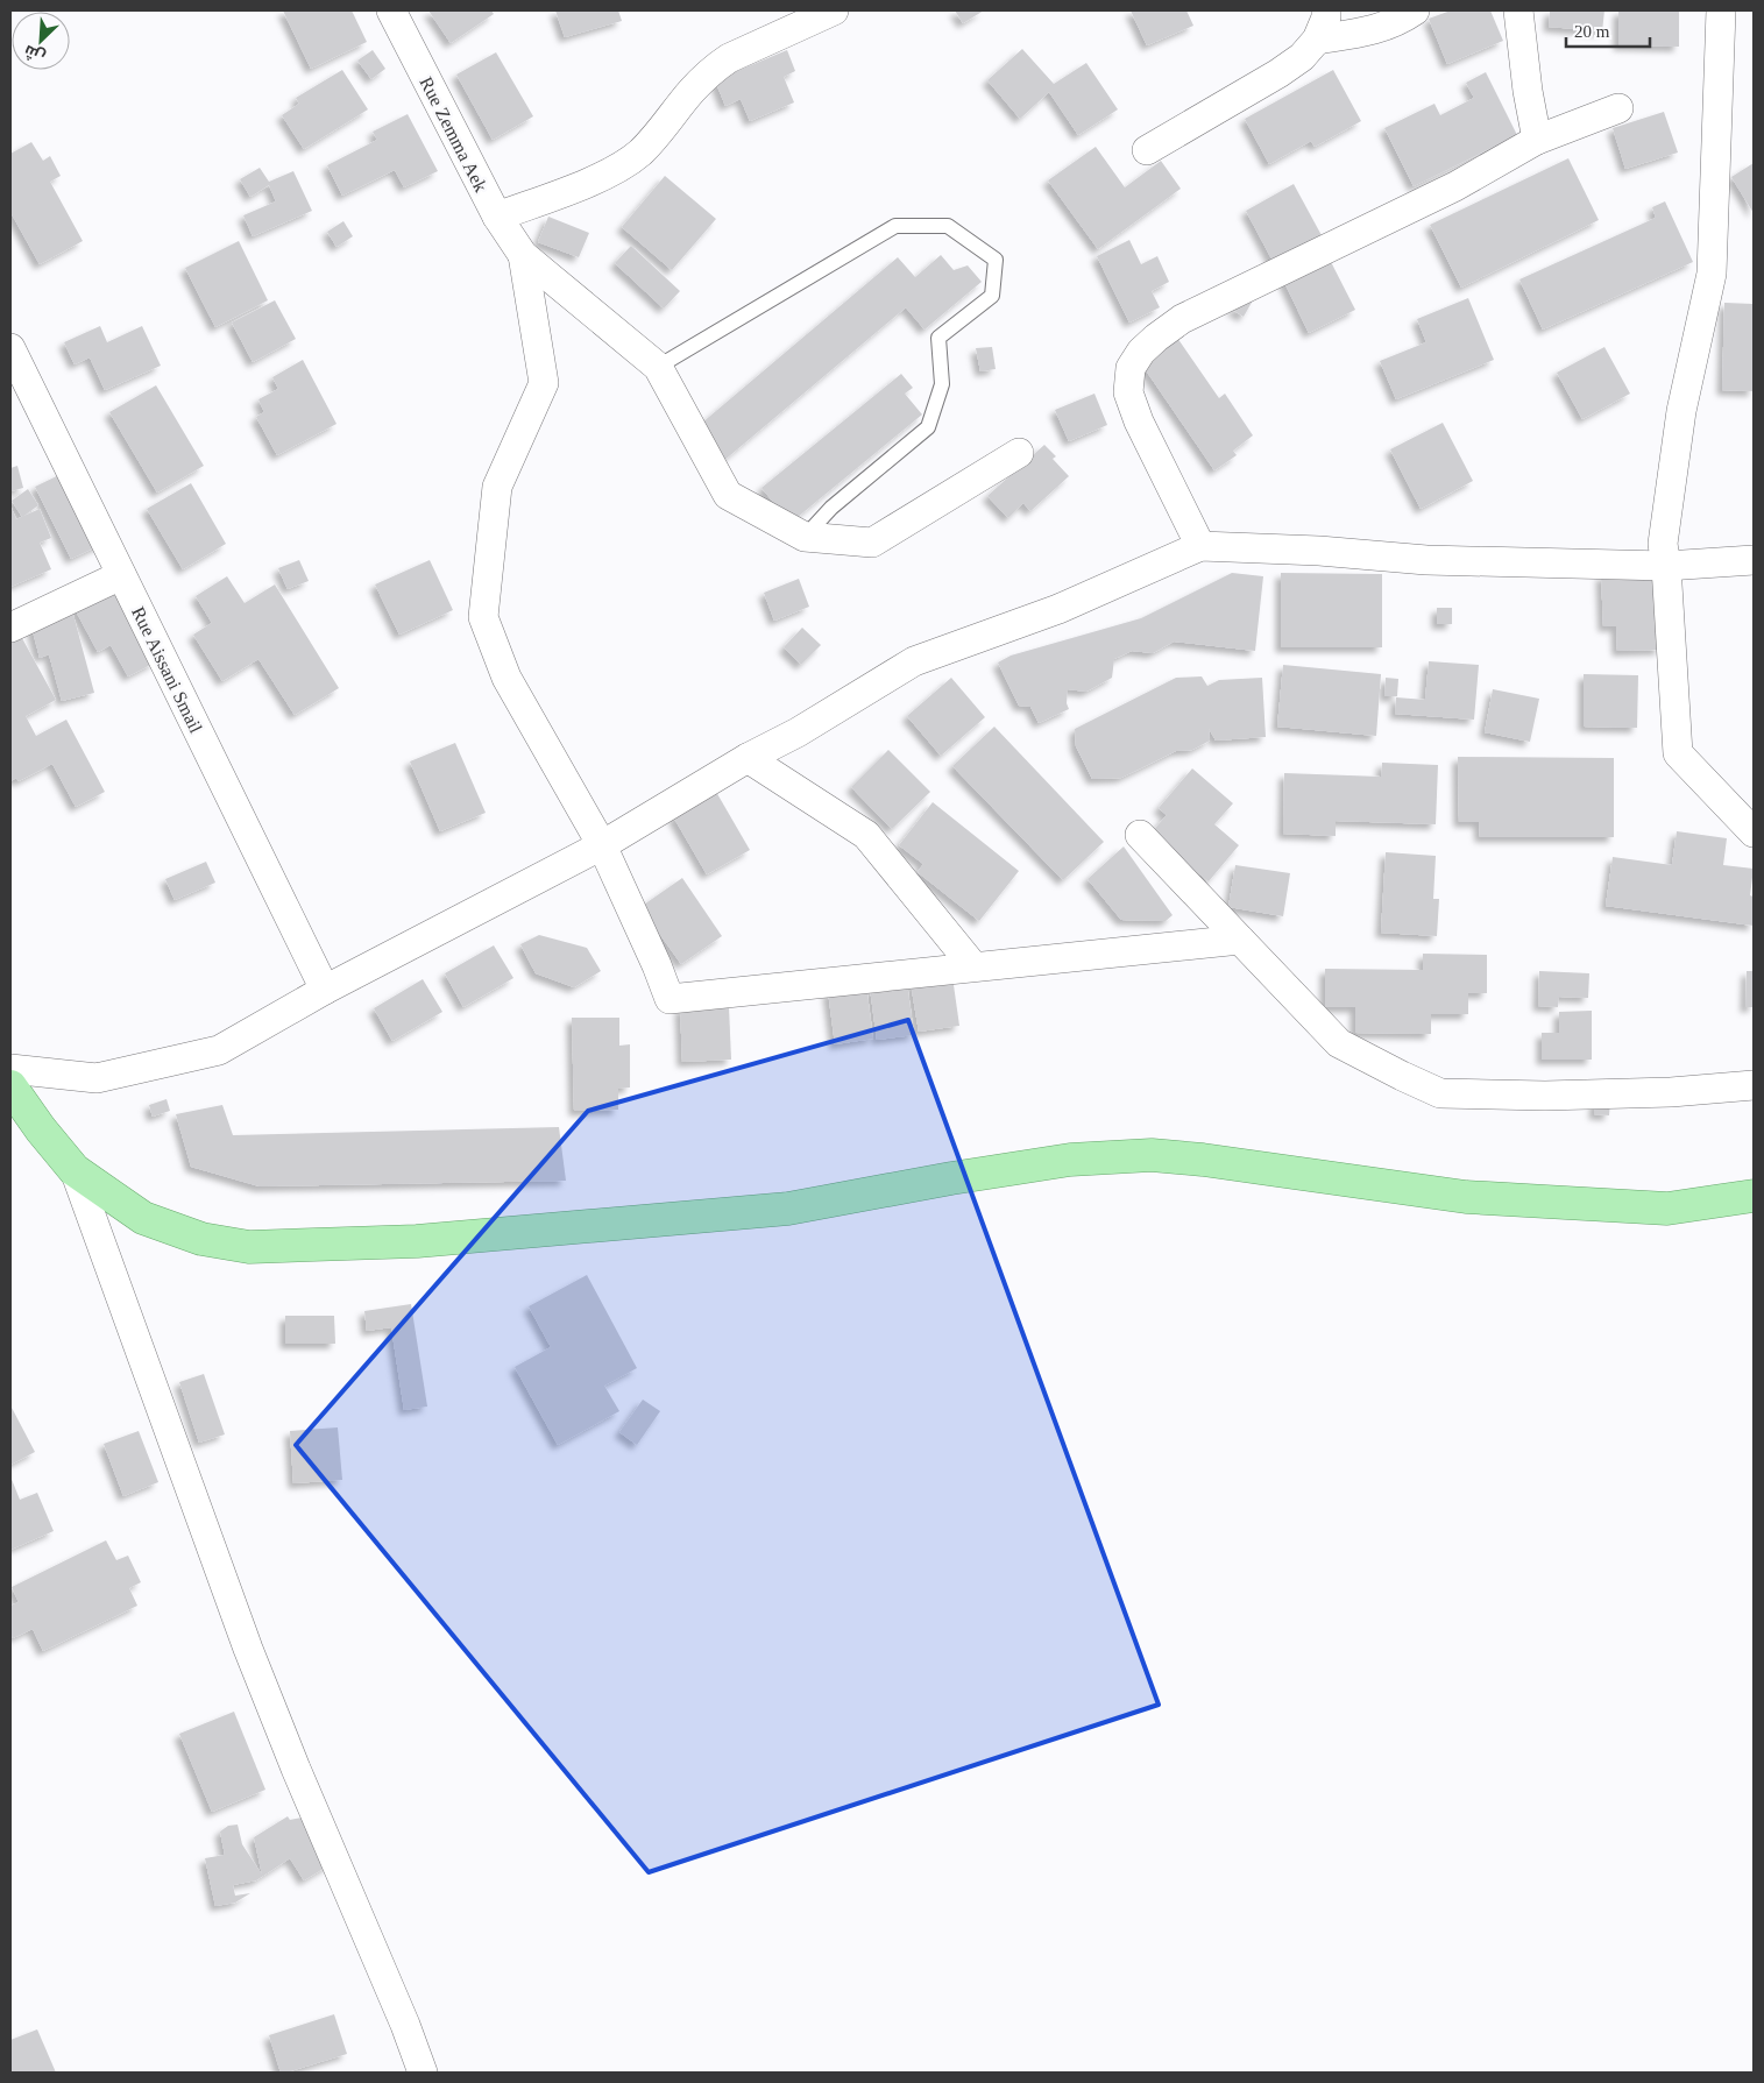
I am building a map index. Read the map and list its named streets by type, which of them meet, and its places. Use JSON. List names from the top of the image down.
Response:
{
  "streets": {
    "street": ["Rue Zemma Aek", "Rue Aissani Smail"]
  },
  "scale_bar": "20 m",
  "north": "bottom left"
}
